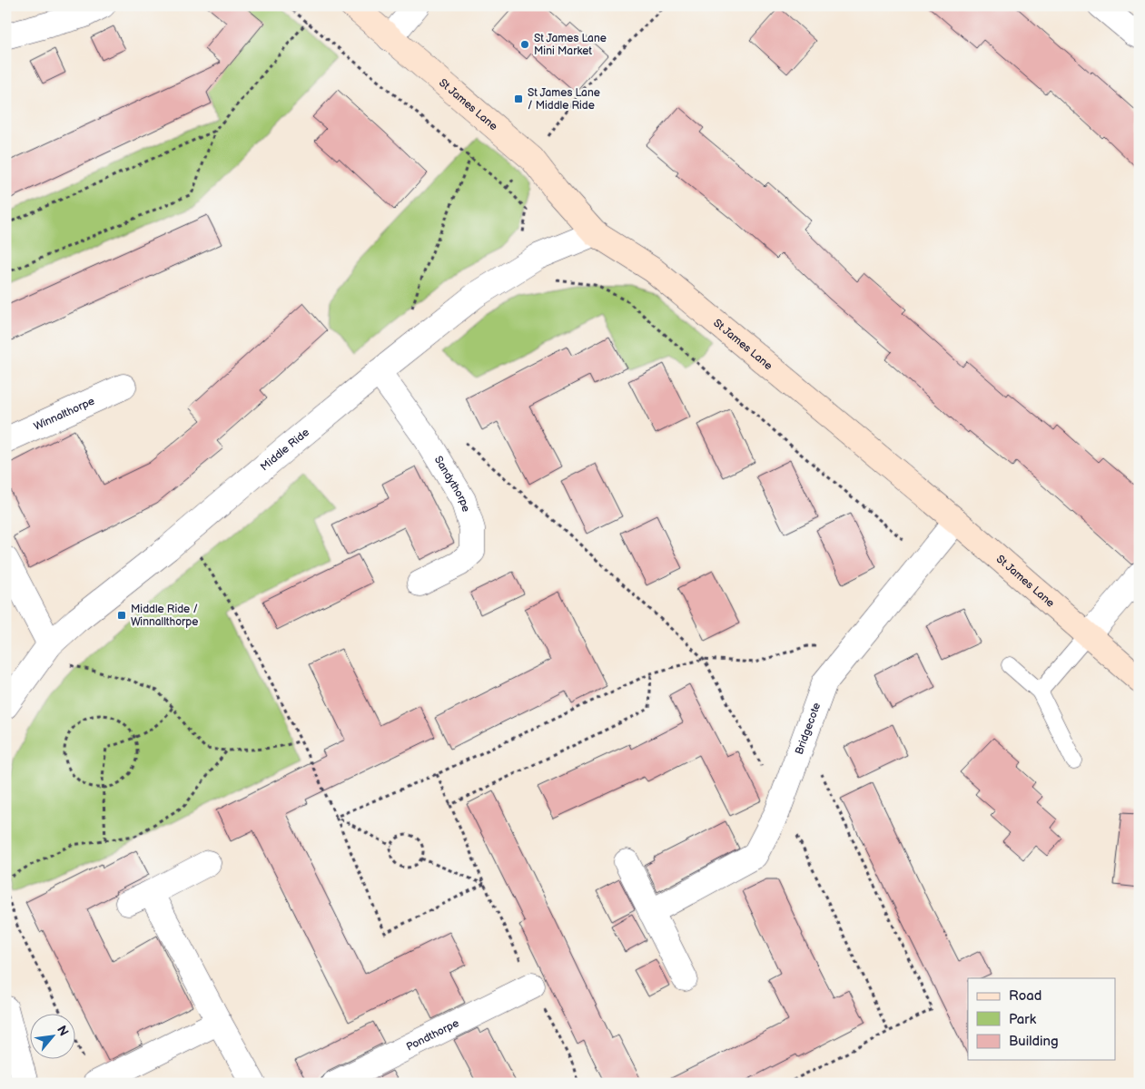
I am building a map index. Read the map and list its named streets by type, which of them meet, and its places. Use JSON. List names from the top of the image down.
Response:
{
  "streets": {
    "street": [
      "St James Lane",
      "Winnalthorpe",
      "Middle Ride",
      "Sandythorpe",
      "Bridgecote",
      "Pondthorpe"
    ]
  },
  "crossings": [
    ["St James Lane", "Middle Ride"],
    ["St James Lane", "Bridgecote"],
    ["Middle Ride", "Sandythorpe"]
  ],
  "places": {
    "other": ["St James Lane Mini Market"],
    "transit": ["St James Lane / Middle Ride", "Middle Ride / Winnallthorpe"]
  },
  "legend": ["Road", "Park", "Building"],
  "north": "top right"
}
